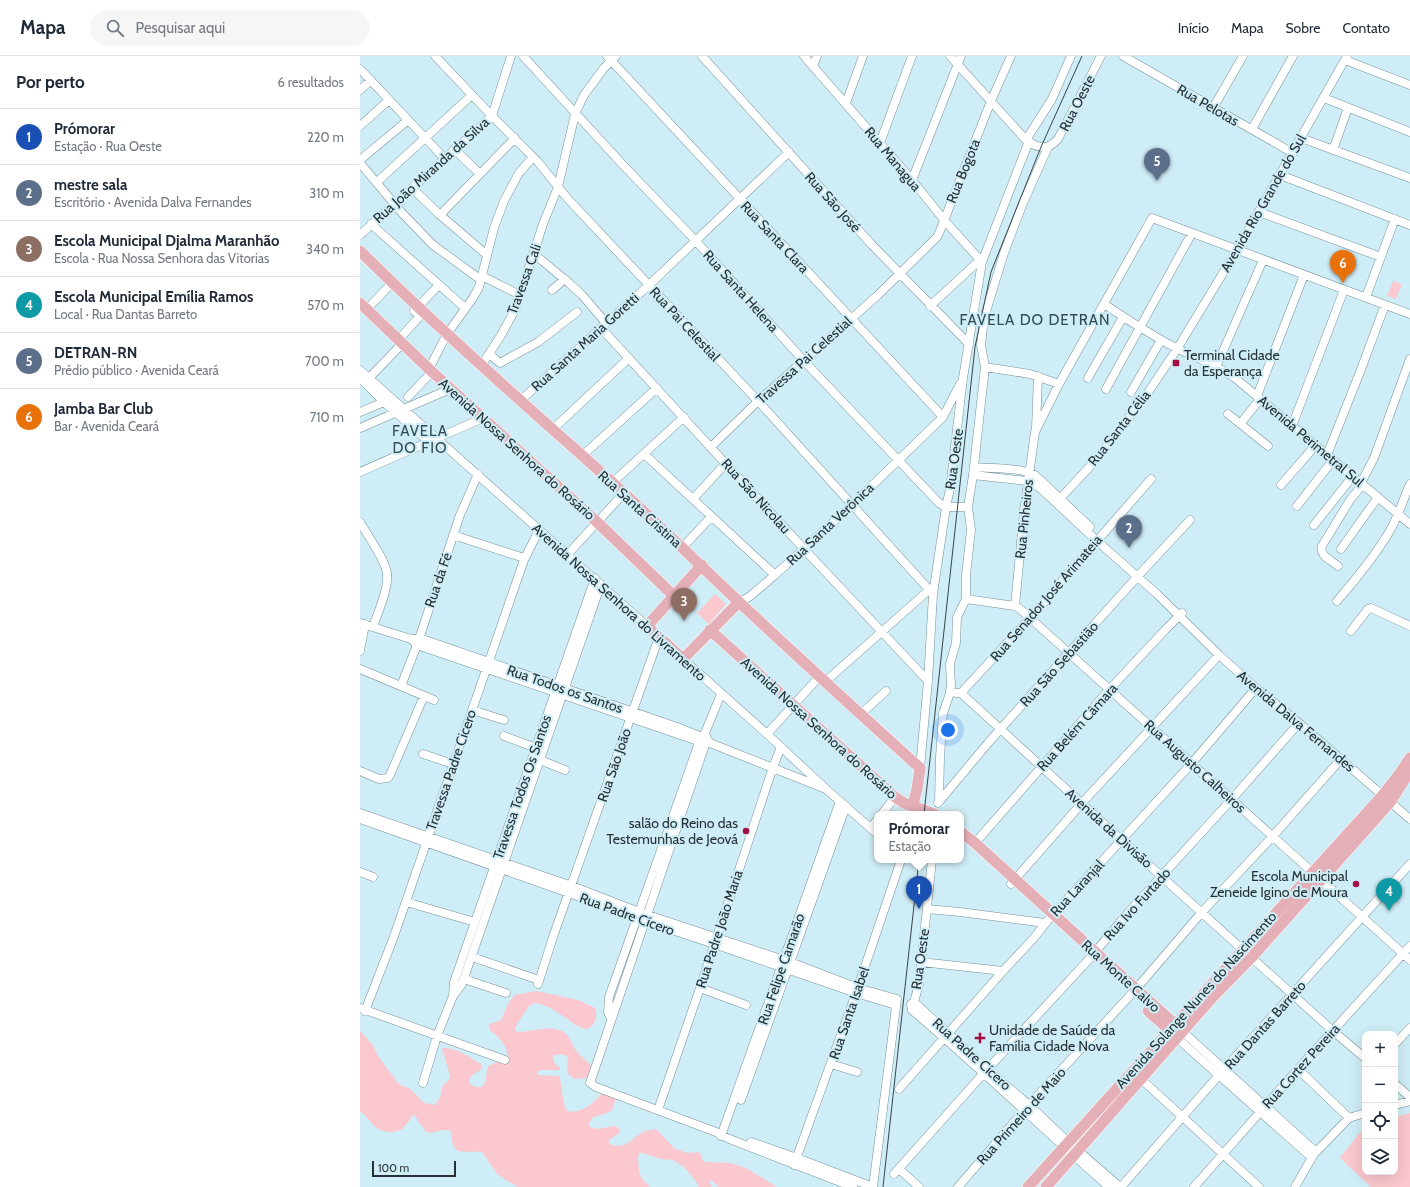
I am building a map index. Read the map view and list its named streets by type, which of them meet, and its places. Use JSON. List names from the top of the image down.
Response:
{
  "streets": {
    "main road": [
      "Rua Oeste",
      "Avenida Nossa Senhora do Rosário",
      "Rua Santa Cristina",
      "Rua Santa Verônica",
      "Avenida Nossa Senhora do Livramento",
      "Rua Monte Calvo",
      "Avenida Solange Nunes do Nascimento"
    ],
    "street": [
      "Rua Pelotas",
      "Rua Managua",
      "Rua João Miranda da Silva",
      "Rua Bogota",
      "Rua São José",
      "Avenida Rio Grande do Sul",
      "Rua Santa Clara",
      "Travessa Cali",
      "Rua Santa Helena",
      "Rua Pai Celestial",
      "Rua Santa Maria Goretti",
      "Travessa Pai Celestial",
      "Rua Santa Célia",
      "Avenida Perimetral Sul",
      "Rua São Nicolau",
      "Rua Pinheiros",
      "Rua da Fé",
      "Rua Senador José Arimateia",
      "Rua São Sebastião",
      "Rua Todos os Santos",
      "Avenida Dalva Fernandes",
      "Rua Belém Câmara",
      "Rua São João",
      "Rua Augusto Calheiros",
      "Travessa Padre Cicero",
      "Travessa Todos Os Santos",
      "Avenida da Divisão",
      "Rua Laranjal",
      "Rua Ivo Furtado",
      "Rua Padre Cícero",
      "Rua Padre João Maria",
      "Rua Felipe Camarão",
      "Rua Santa Isabel",
      "Rua Dantas Barreto",
      "Rua Cortez Pereira",
      "Rua Primeiro de Maio"
    ]
  },
  "crossings": [
    ["Rua Oeste", "Rua Managua"],
    ["Rua Oeste", "Rua São José"],
    ["Rua Oeste", "Rua Santa Helena"],
    ["Rua Oeste", "Rua Pai Celestial"],
    ["Rua Oeste", "Avenida Nossa Senhora do Rosário"],
    ["Rua Oeste", "Rua São Nicolau"],
    ["Rua Oeste", "Rua Santa Cristina"],
    ["Rua Oeste", "Rua Santa Verônica"],
    ["Rua Oeste", "Rua Senador José Arimateia"],
    ["Rua Oeste", "Rua São Sebastião"],
    ["Rua Oeste", "Avenida Dalva Fernandes"],
    ["Rua Oeste", "Avenida da Divisão"],
    ["Rua Oeste", "Rua Padre Cícero"],
    ["Rua Pelotas", "Avenida Rio Grande do Sul"],
    ["Rua Managua", "Rua Bogota"],
    ["Rua João Miranda da Silva", "Rua Pai Celestial"],
    ["Rua Bogota", "Rua São José"],
    ["Rua Bogota", "Travessa Pai Celestial"],
    ["Rua São José", "Rua Santa Maria Goretti"],
    ["Rua São José", "Travessa Pai Celestial"],
    ["Avenida Rio Grande do Sul", "Rua Santa Célia"],
    ["Avenida Rio Grande do Sul", "Avenida Perimetral Sul"],
    ["Rua Santa Clara", "Travessa Cali"],
    ["Rua Santa Clara", "Rua Santa Maria Goretti"],
    ["Rua Santa Clara", "Travessa Pai Celestial"],
    ["Rua Santa Clara", "Rua Santa Verônica"],
    ["Travessa Cali", "Rua Santa Helena"],
    ["Travessa Cali", "Rua Pai Celestial"],
    ["Travessa Cali", "Rua São Nicolau"],
    ["Travessa Cali", "Rua Santa Cristina"],
    ["Rua Santa Helena", "Rua Santa Maria Goretti"],
    ["Rua Santa Helena", "Travessa Pai Celestial"],
    ["Rua Santa Helena", "Rua Santa Verônica"],
    ["Rua Pai Celestial", "Rua Santa Maria Goretti"],
    ["Rua Pai Celestial", "Travessa Pai Celestial"],
    ["Rua Pai Celestial", "Rua Santa Verônica"],
    ["Rua Santa Maria Goretti", "Rua São Nicolau"],
    ["Rua Santa Maria Goretti", "Rua Santa Cristina"],
    ["Travessa Pai Celestial", "Rua São Nicolau"],
    ["Rua Santa Célia", "Avenida Perimetral Sul"],
    ["Rua Santa Célia", "Avenida Dalva Fernandes"],
    ["Avenida Perimetral Sul", "Rua Pinheiros"],
    ["Avenida Nossa Senhora do Rosário", "Rua Santa Verônica"],
    ["Rua São Nicolau", "Rua Santa Verônica"],
    ["Rua Santa Cristina", "Rua Santa Verônica"],
    ["Rua Pinheiros", "Avenida Dalva Fernandes"],
    ["Rua Pinheiros", "Rua Augusto Calheiros"],
    ["Rua Santa Verônica", "Avenida Nossa Senhora do Livramento"],
    ["Rua da Fé", "Avenida Nossa Senhora do Livramento"],
    ["Rua da Fé", "Rua Todos os Santos"],
    ["Rua Senador José Arimateia", "Avenida Dalva Fernandes"],
    ["Rua Senador José Arimateia", "Rua Augusto Calheiros"],
    ["Rua Senador José Arimateia", "Avenida da Divisão"],
    ["Avenida Nossa Senhora do Livramento", "Rua Todos os Santos"],
    ["Avenida Nossa Senhora do Livramento", "Rua São João"],
    ["Avenida Nossa Senhora do Livramento", "Travessa Padre Cicero"],
    ["Avenida Nossa Senhora do Livramento", "Travessa Todos Os Santos"],
    ["Avenida Nossa Senhora do Livramento", "Rua Padre João Maria"],
    ["Avenida Nossa Senhora do Livramento", "Rua Felipe Camarão"],
    ["Rua São Sebastião", "Avenida Dalva Fernandes"],
    ["Rua São Sebastião", "Rua Augusto Calheiros"],
    ["Rua São Sebastião", "Avenida da Divisão"],
    ["Rua Todos os Santos", "Rua São João"],
    ["Rua Todos os Santos", "Travessa Padre Cicero"],
    ["Rua Todos os Santos", "Travessa Todos Os Santos"],
    ["Rua Todos os Santos", "Rua Padre João Maria"],
    ["Avenida Dalva Fernandes", "Rua Belém Câmara"],
    ["Avenida Dalva Fernandes", "Rua Laranjal"],
    ["Avenida Dalva Fernandes", "Rua Ivo Furtado"],
    ["Avenida Dalva Fernandes", "Avenida Solange Nunes do Nascimento"],
    ["Avenida Dalva Fernandes", "Rua Primeiro de Maio"],
    ["Rua Belém Câmara", "Rua Augusto Calheiros"],
    ["Rua Belém Câmara", "Avenida da Divisão"],
    ["Rua Belém Câmara", "Rua Monte Calvo"],
    ["Rua São João", "Travessa Todos Os Santos"],
    ["Rua São João", "Rua Padre Cícero"],
    ["Rua Augusto Calheiros", "Rua Laranjal"],
    ["Rua Augusto Calheiros", "Rua Ivo Furtado"],
    ["Rua Augusto Calheiros", "Avenida Solange Nunes do Nascimento"],
    ["Rua Augusto Calheiros", "Rua Dantas Barreto"],
    ["Rua Augusto Calheiros", "Rua Cortez Pereira"],
    ["Rua Augusto Calheiros", "Rua Primeiro de Maio"],
    ["Travessa Padre Cicero", "Rua Padre Cícero"],
    ["Travessa Todos Os Santos", "Rua Padre Cícero"],
    ["Avenida da Divisão", "Rua Laranjal"],
    ["Avenida da Divisão", "Rua Ivo Furtado"],
    ["Avenida da Divisão", "Avenida Solange Nunes do Nascimento"],
    ["Avenida da Divisão", "Rua Dantas Barreto"],
    ["Avenida da Divisão", "Rua Cortez Pereira"],
    ["Avenida da Divisão", "Rua Primeiro de Maio"],
    ["Rua Laranjal", "Rua Padre Cícero"],
    ["Rua Laranjal", "Rua Monte Calvo"],
    ["Rua Ivo Furtado", "Rua Padre Cícero"],
    ["Rua Ivo Furtado", "Rua Monte Calvo"],
    ["Rua Padre Cícero", "Rua Padre João Maria"],
    ["Rua Padre Cícero", "Rua Felipe Camarão"],
    ["Rua Padre Cícero", "Avenida Solange Nunes do Nascimento"],
    ["Rua Padre Cícero", "Rua Santa Isabel"],
    ["Rua Padre Cícero", "Rua Dantas Barreto"],
    ["Rua Padre Cícero", "Rua Primeiro de Maio"],
    ["Rua Monte Calvo", "Avenida Solange Nunes do Nascimento"],
    ["Rua Monte Calvo", "Rua Dantas Barreto"],
    ["Rua Monte Calvo", "Rua Cortez Pereira"],
    ["Rua Monte Calvo", "Rua Primeiro de Maio"]
  ],
  "districts": ["FAVELA DO DETRAN", "FAVELA DO FIO"],
  "places": {
    "transit": ["Terminal Cidade da Esperança"],
    "other": ["salão do Reino das Testemunhas de Jeová", "Escola Municipal Zeneide Igino de Moura"],
    "health": ["Unidade de Saúde da Família Cidade Nova"]
  },
  "scale_bar": "100 m",
  "page": {
    "header": "Mapa",
    "search": "Pesquisar aqui",
    "nav": [
      "Início",
      "Mapa",
      "Sobre",
      "Contato"
    ],
    "heading": ["Por perto", "6 resultados"],
    "list": [
      {
        "mark": "1",
        "name": "Prómorar",
        "note": "Estação · Rua Oeste",
        "value": "220 m"
      },
      {
        "mark": "2",
        "name": "mestre sala",
        "note": "Escritório · Avenida Dalva Fernandes",
        "value": "310 m"
      },
      {
        "mark": "3",
        "name": "Escola Municipal Djalma Maranhão",
        "note": "Escola · Rua Nossa Senhora das Vitorias",
        "value": "340 m"
      },
      {
        "mark": "4",
        "name": "Escola Municipal Emília Ramos",
        "note": "Local · Rua Dantas Barreto",
        "value": "570 m"
      },
      {
        "mark": "5",
        "name": "DETRAN-RN",
        "note": "Prédio público · Avenida Ceará",
        "value": "700 m"
      },
      {
        "mark": "6",
        "name": "Jamba Bar Club",
        "note": "Bar · Avenida Ceará",
        "value": "710 m"
      }
    ],
    "pins": [
      "5",
      "6",
      "2",
      "3",
      "1",
      "4"
    ],
    "popup": ["Prómorar", "Estação"],
    "map_buttons": ["+", "−"],
    "scale": "100 m"
  }
}
